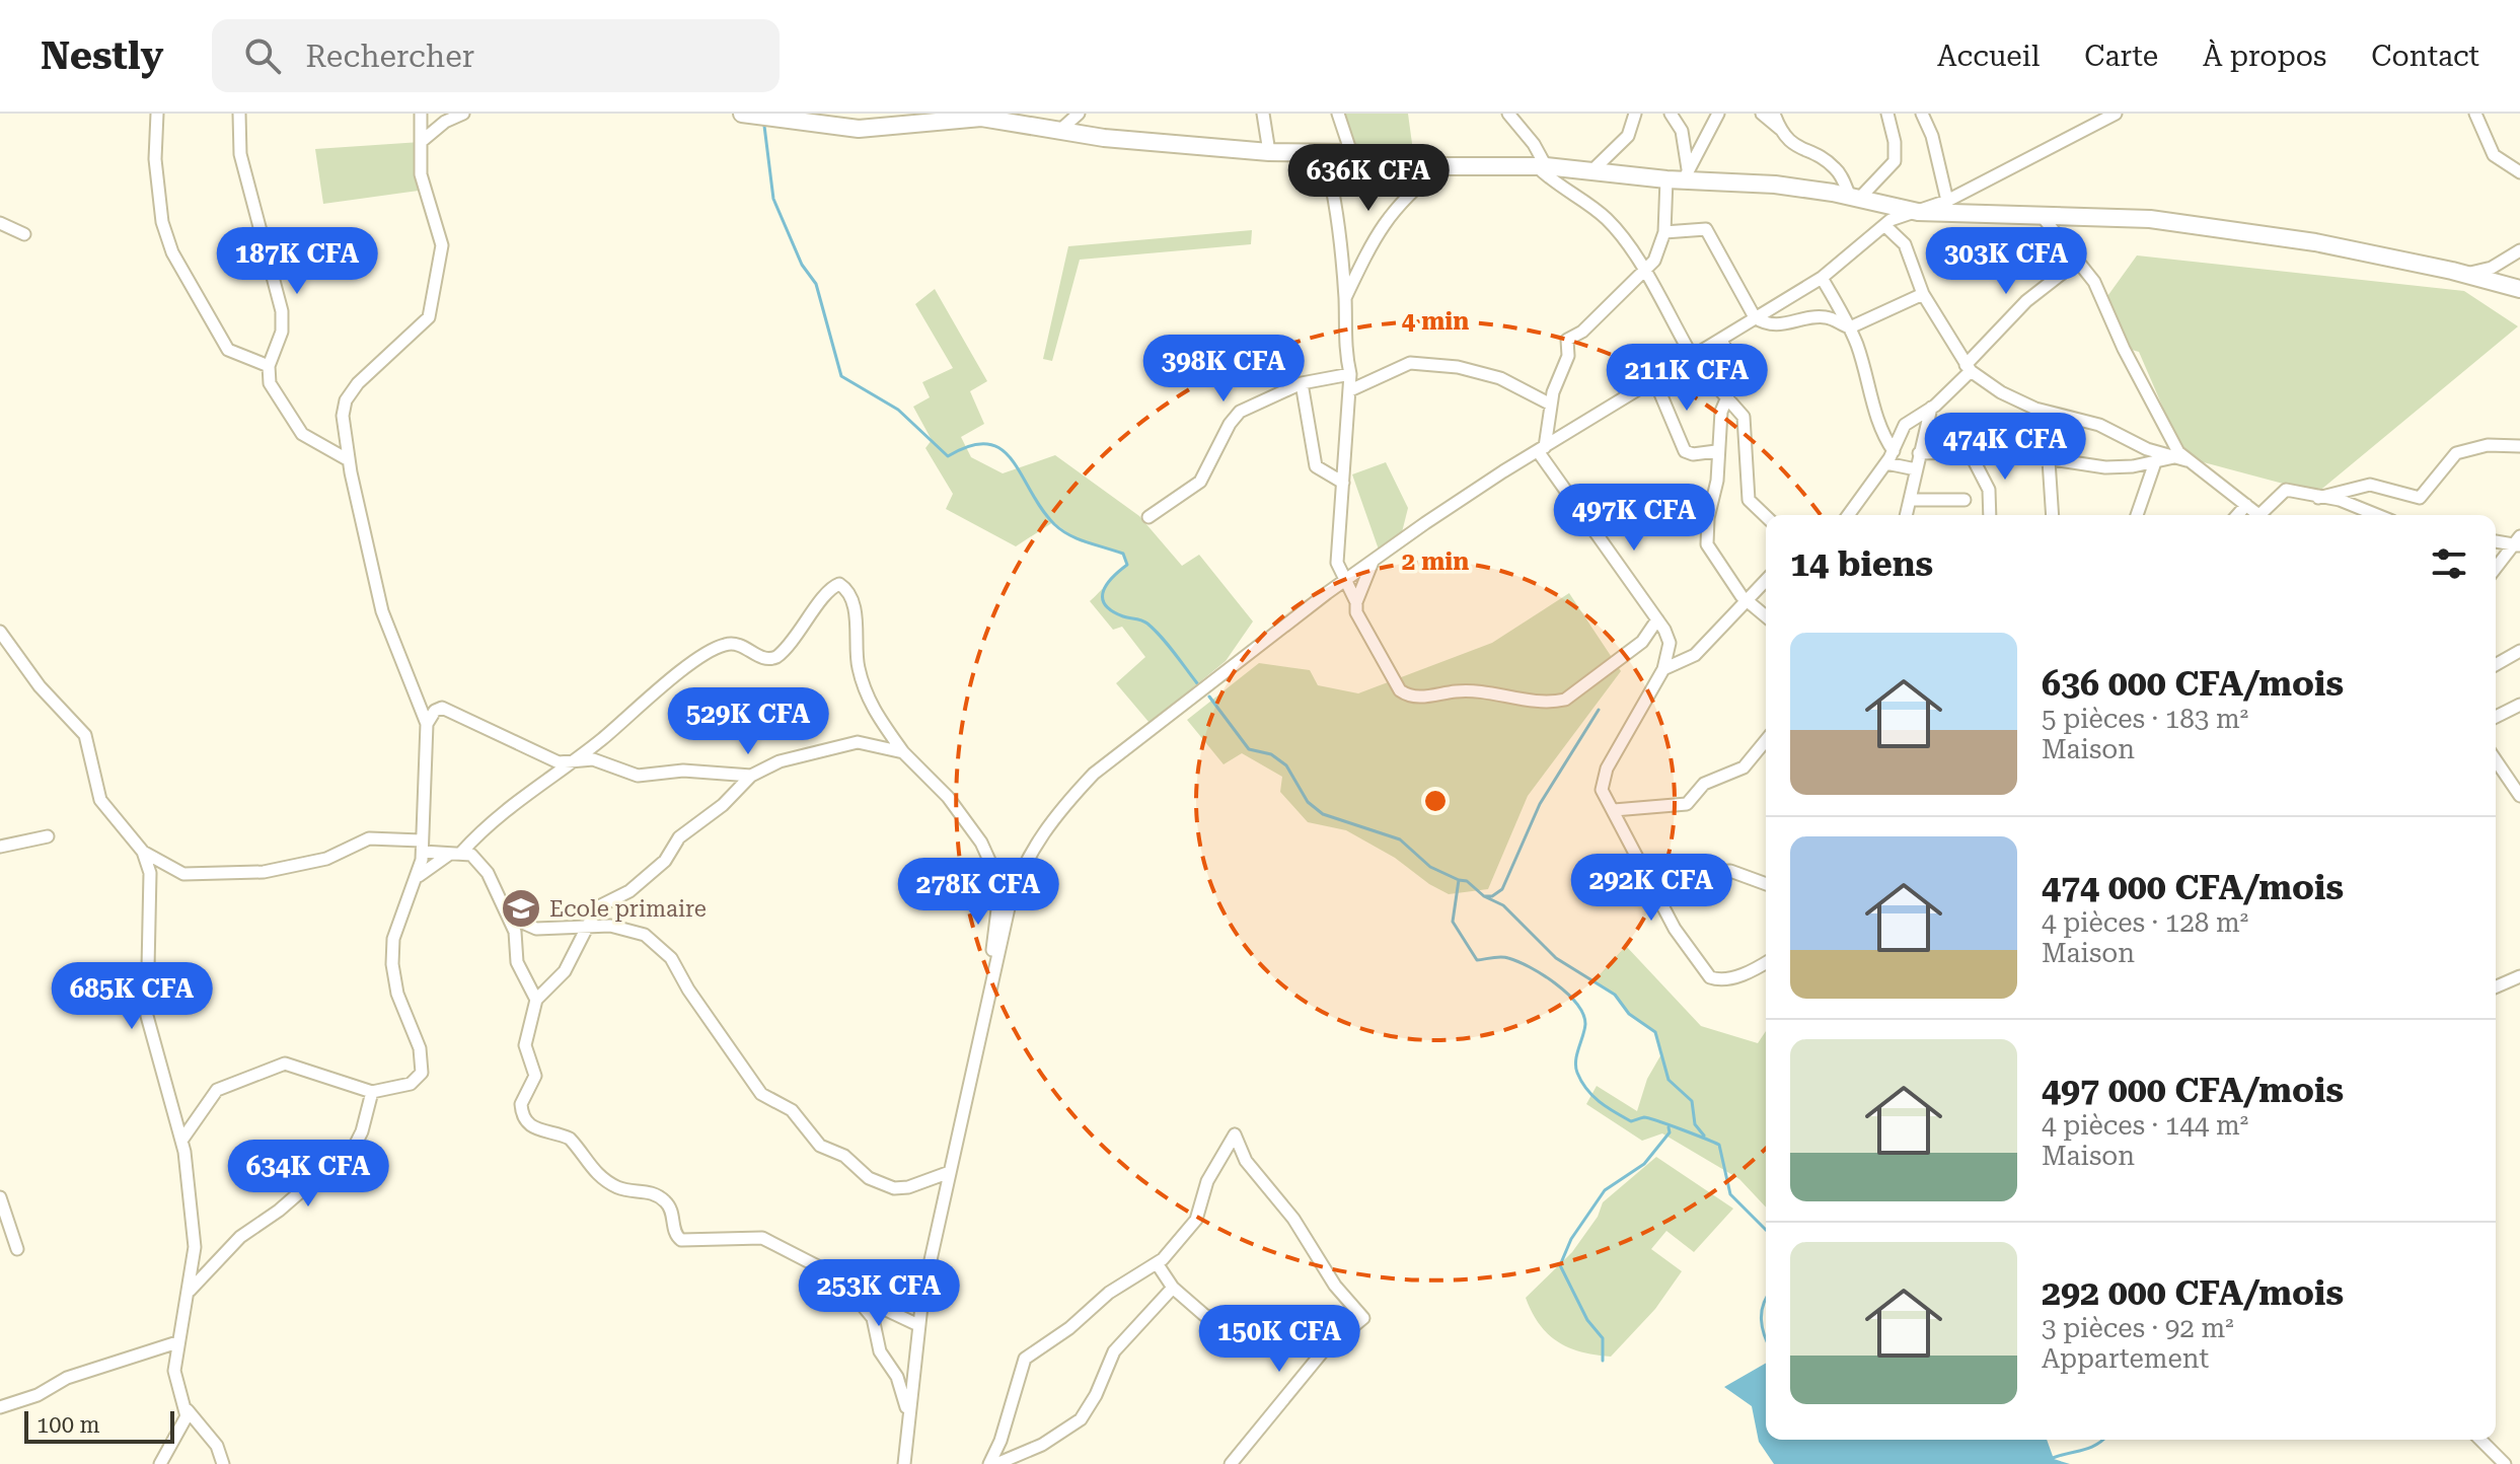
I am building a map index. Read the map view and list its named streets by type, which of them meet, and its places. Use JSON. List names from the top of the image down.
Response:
{
  "places": {
    "school or university": ["Ecole primaire"]
  },
  "scale_bar": "100 m",
  "page": {
    "header": "Nestly",
    "search": "Rechercher",
    "nav": [
      "Accueil",
      "Carte",
      "À propos",
      "Contact"
    ],
    "price": [
      "636K CFA",
      "187K CFA",
      "303K CFA",
      "398K CFA",
      "211K CFA",
      "474K CFA",
      "497K CFA",
      "529K CFA",
      "292K CFA",
      "278K CFA",
      "685K CFA",
      "634K CFA",
      "253K CFA",
      "150K CFA"
    ],
    "heading": "14 biens",
    "list": [
      {
        "name": "636 000 CFA/mois",
        "note": "5 pièces · 183 m² · Maison"
      },
      {
        "name": "474 000 CFA/mois",
        "note": "4 pièces · 128 m² · Maison"
      },
      {
        "name": "497 000 CFA/mois",
        "note": "4 pièces · 144 m² · Maison"
      },
      {
        "name": "292 000 CFA/mois",
        "note": "3 pièces · 92 m² · Appartement"
      }
    ],
    "scale": "100 m"
  },
  "rings": ["4 min", "2 min"]
}
